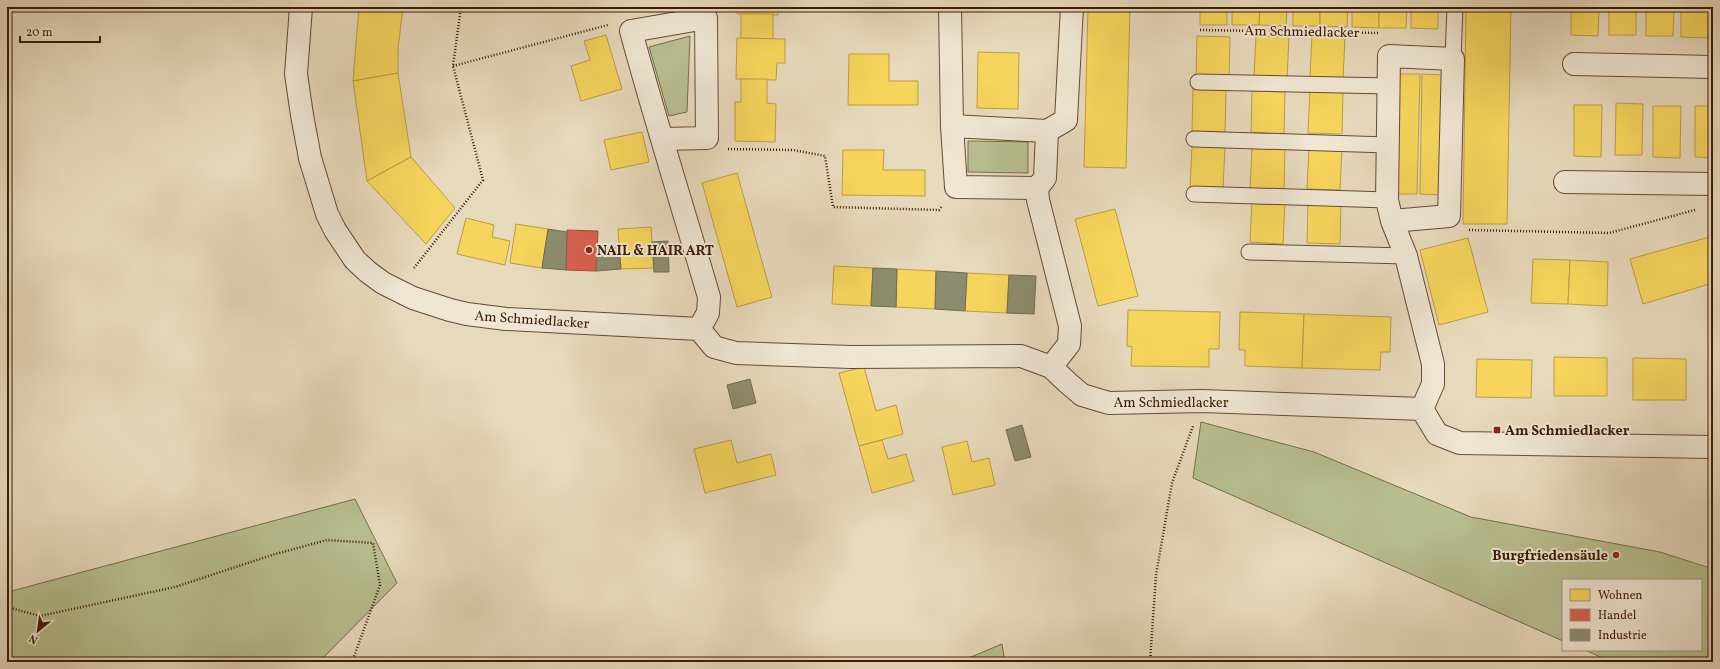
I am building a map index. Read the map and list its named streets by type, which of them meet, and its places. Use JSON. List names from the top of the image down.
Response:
{
  "streets": {
    "street": ["Am Schmiedlacker"]
  },
  "places": {
    "other": ["NAIL & HAIR ART", "Burgfriedensäule"],
    "transit": ["Am Schmiedlacker"]
  },
  "legend": ["Wohnen", "Handel", "Industrie"],
  "scale_bar": "20 m",
  "north": "bottom left"
}
